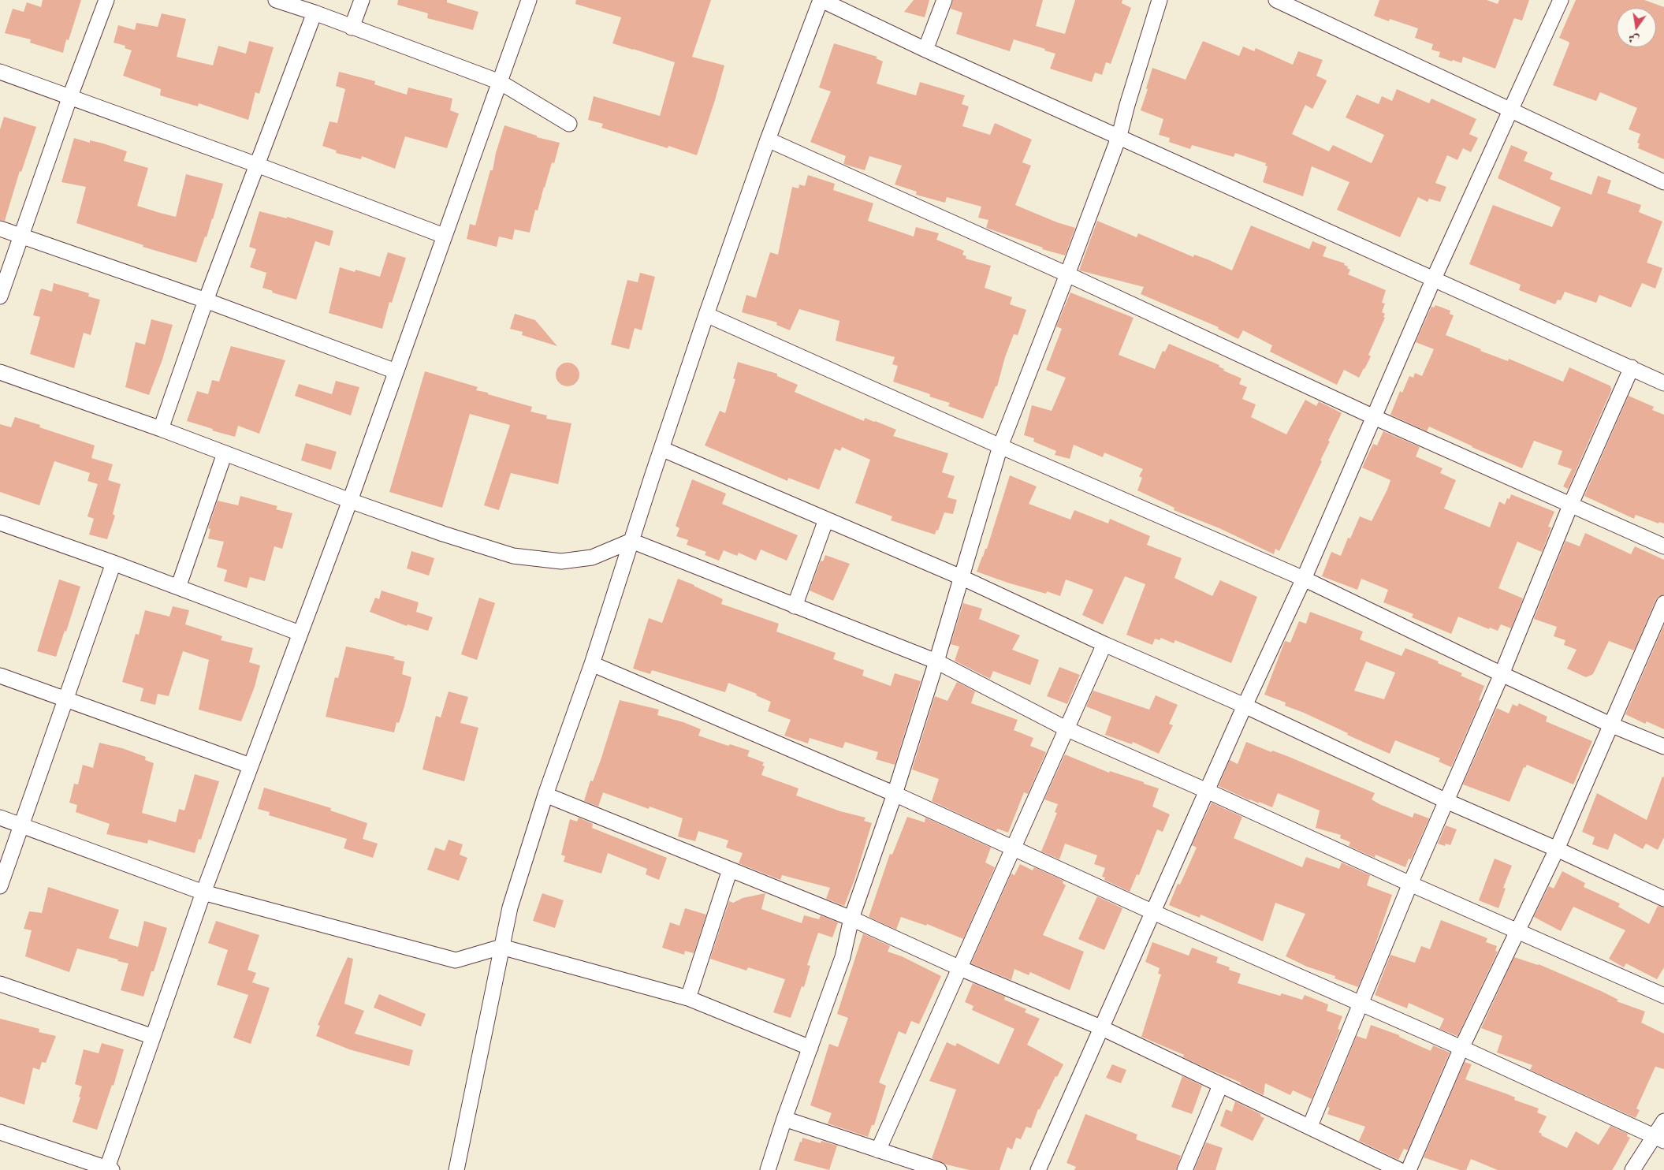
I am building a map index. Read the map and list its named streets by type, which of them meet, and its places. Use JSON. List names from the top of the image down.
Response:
{
  "north": "bottom"
}
